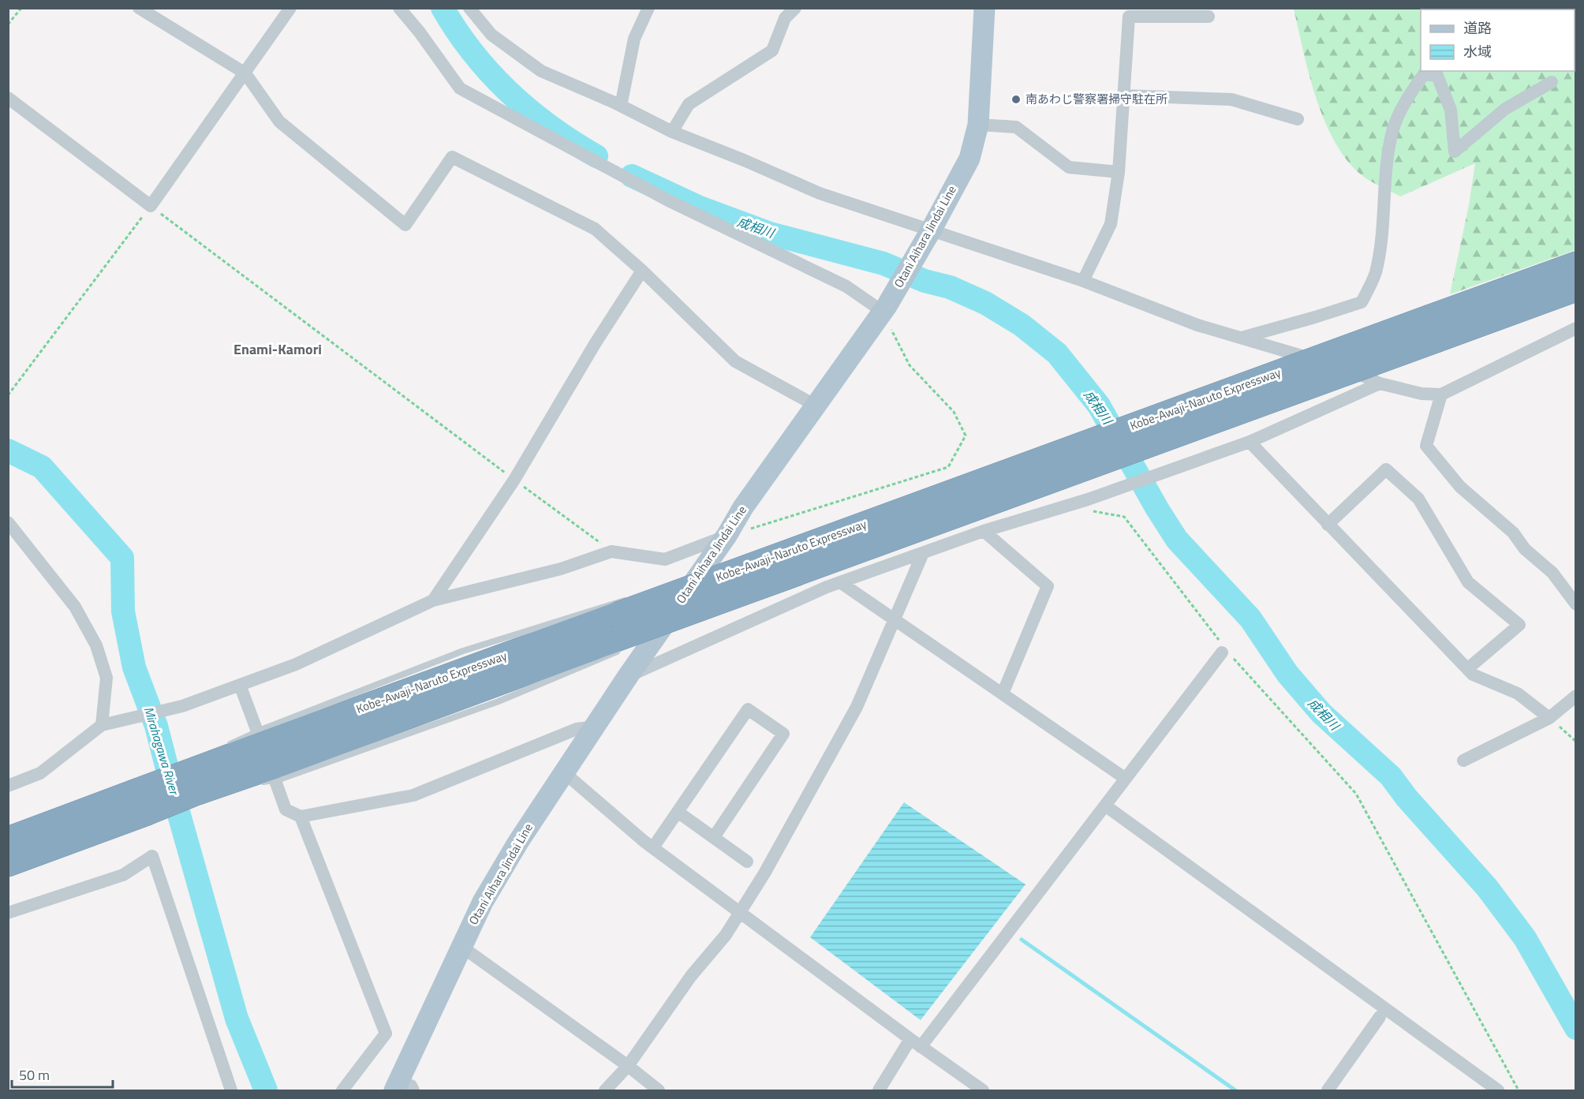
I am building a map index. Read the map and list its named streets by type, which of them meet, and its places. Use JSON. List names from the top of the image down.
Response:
{
  "streets": {
    "highway": ["Kobe-Awaji-Naruto Expressway"],
    "main road": ["Otani Aihara Jindai Line"]
  },
  "districts": ["Enami-Kamori"],
  "water": ["成相川", "Mirahagawa River"],
  "places": ["南あわじ警察署掃守駐在所"],
  "legend": ["道路", "水域"],
  "scale_bar": "50 m"
}
